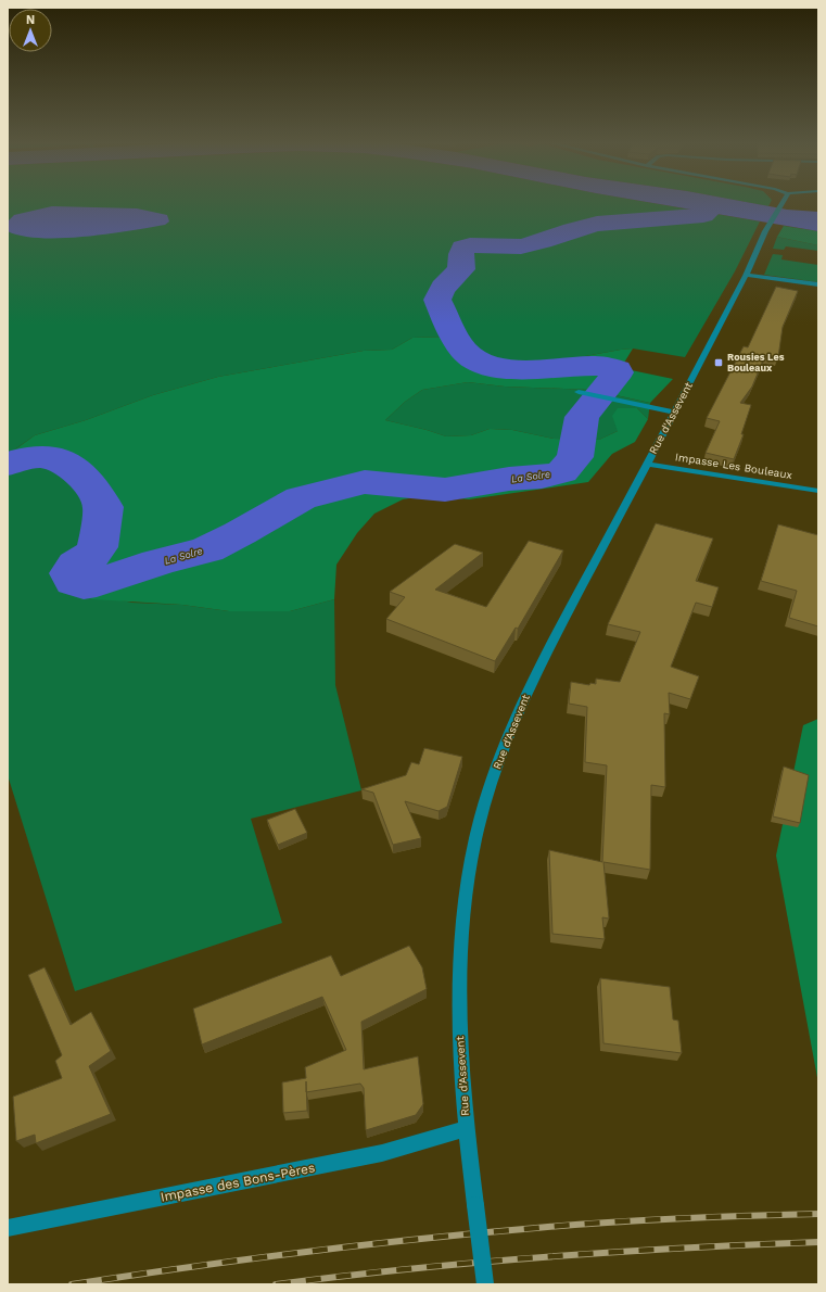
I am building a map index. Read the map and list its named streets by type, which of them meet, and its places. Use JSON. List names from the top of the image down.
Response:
{
  "streets": {
    "street": ["Rue d'Assevent", "Impasse Les Bouleaux", "Impasse des Bons-Pères"]
  },
  "crossings": [
    ["Rue d'Assevent", "Impasse Les Bouleaux"],
    ["Rue d'Assevent", "Impasse des Bons-Pères"]
  ],
  "water": ["La Solre"],
  "places": {
    "transit": ["Rousies Les Bouleaux"]
  },
  "north": "top"
}
